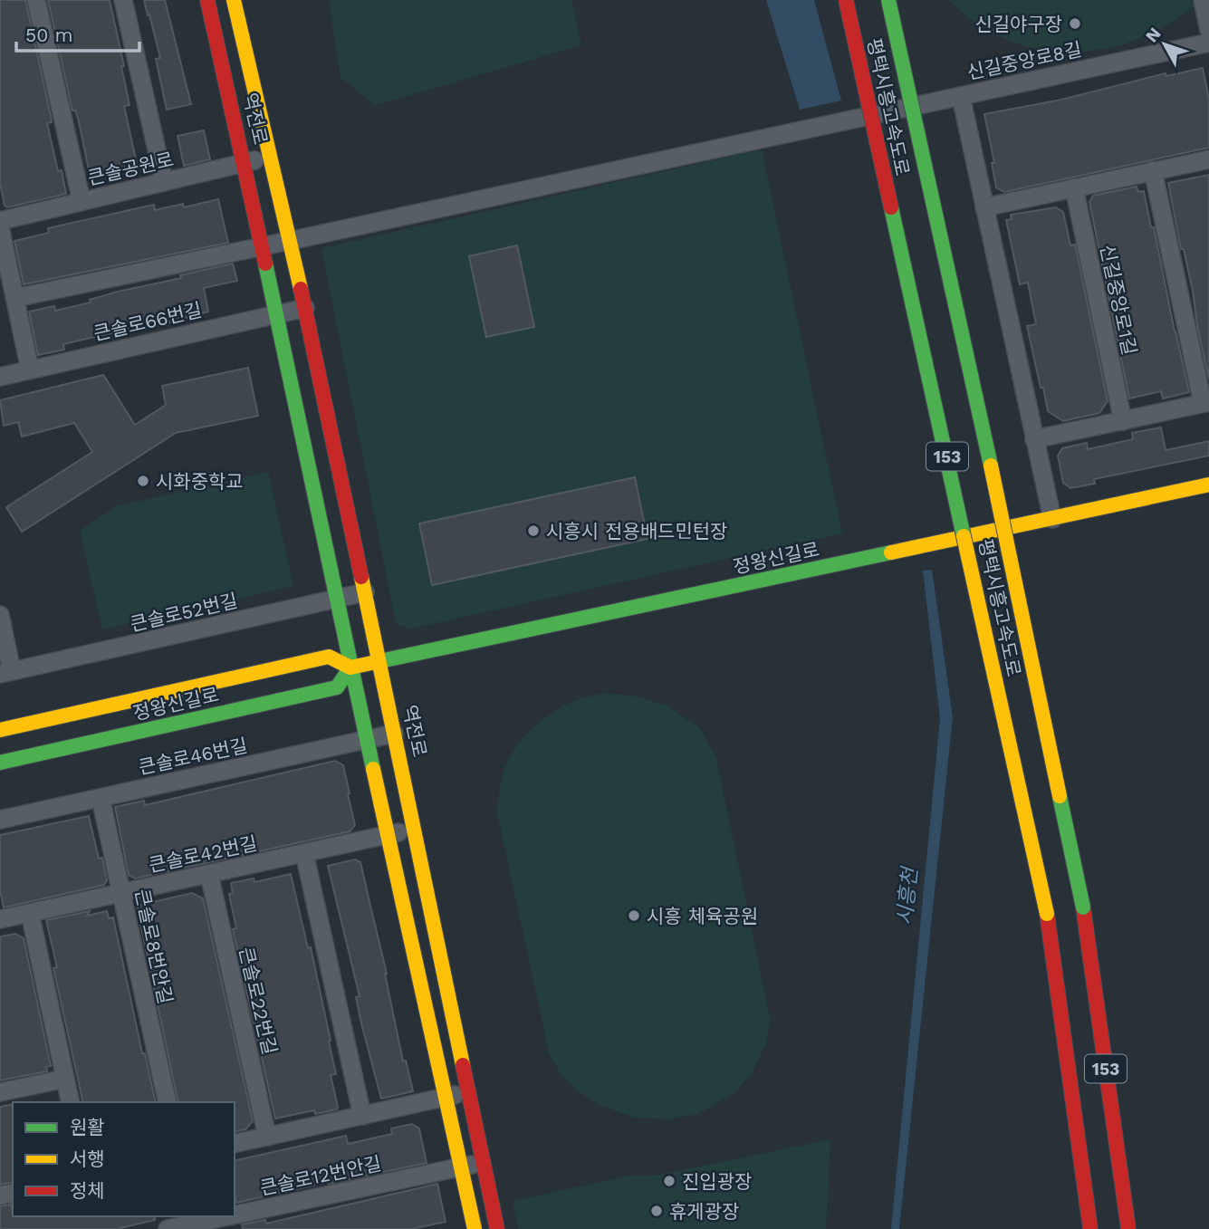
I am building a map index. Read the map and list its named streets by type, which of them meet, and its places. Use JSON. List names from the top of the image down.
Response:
{
  "streets": {
    "main road": [
      "평택시흥고속도로",
      "역전로",
      "153",
      "정왕신길로"
    ],
    "street": [
      "신길중앙로8길",
      "큰솔공원로",
      "신길중앙로1길",
      "큰솔로66번길",
      "큰솔로52번길",
      "큰솔로46번길",
      "큰솔로42번길",
      "큰솔로8번안길",
      "큰솔로22번길",
      "큰솔로12번안길"
    ]
  },
  "crossings": [
    ["신길중앙로8길", "정왕신길로"],
    ["역전로", "큰솔공원로"],
    ["역전로", "큰솔로66번길"],
    ["역전로", "정왕신길로"],
    ["역전로", "큰솔로52번길"],
    ["역전로", "큰솔로46번길"],
    ["역전로", "큰솔로42번길"],
    ["역전로", "큰솔로12번안길"],
    ["큰솔로46번길", "큰솔로8번안길"],
    ["큰솔로42번길", "큰솔로8번안길"],
    ["큰솔로42번길", "큰솔로22번길"]
  ],
  "water": ["시흥천"],
  "places": [
    "신길야구장",
    "시화중학교",
    "시흥시 전용배드민턴장",
    "시흥 체육공원",
    "진입광장",
    "휴게광장"
  ],
  "legend": ["원활", "서행", "정체"],
  "scale_bar": "50 m",
  "north": "top left"
}
